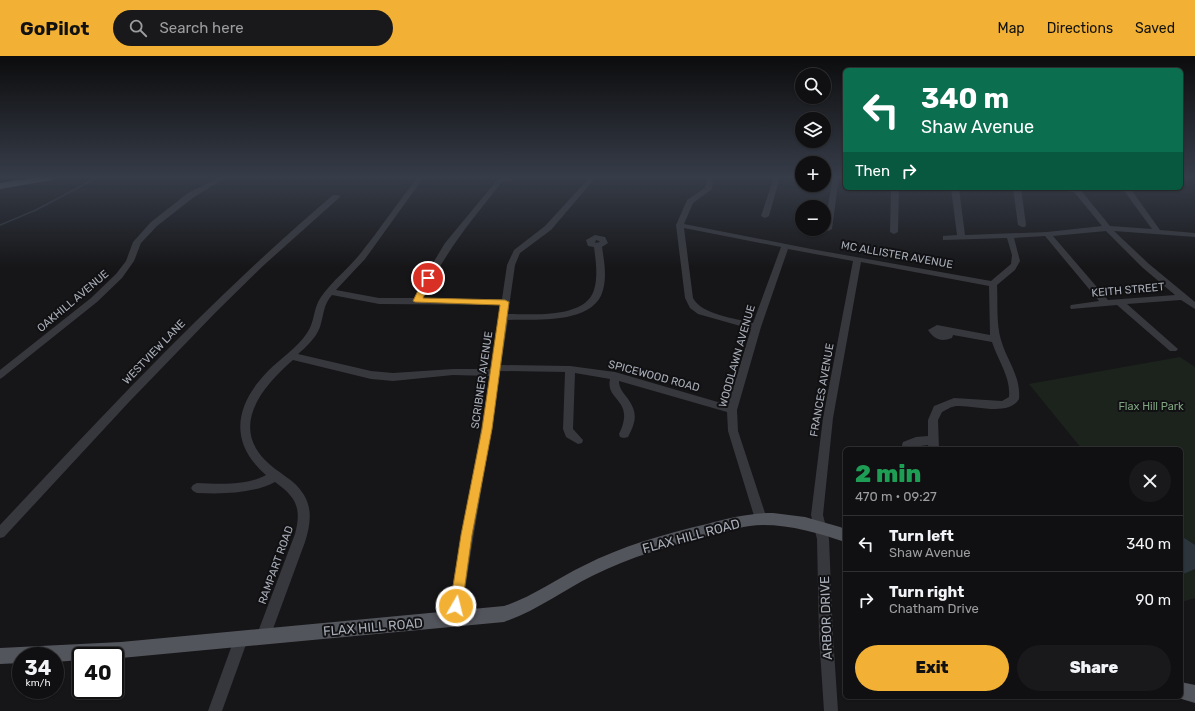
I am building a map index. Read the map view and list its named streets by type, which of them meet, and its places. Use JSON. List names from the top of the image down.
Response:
{
  "streets": {
    "main road": ["FLAX HILL ROAD"],
    "street": [
      "MC ALLISTER AVENUE",
      "KEITH STREET",
      "OAKHILL AVENUE",
      "WESTVIEW LANE",
      "WOODLAWN AVENUE",
      "SPICEWOOD ROAD",
      "SCRIBNER AVENUE",
      "FRANCES AVENUE",
      "RAMPART ROAD",
      "ARBOR DRIVE"
    ]
  },
  "crossings": [
    ["MC ALLISTER AVENUE", "WOODLAWN AVENUE"],
    ["MC ALLISTER AVENUE", "FRANCES AVENUE"],
    ["WOODLAWN AVENUE", "SPICEWOOD ROAD"],
    ["WOODLAWN AVENUE", "FLAX HILL ROAD"],
    ["SPICEWOOD ROAD", "SCRIBNER AVENUE"],
    ["SPICEWOOD ROAD", "RAMPART ROAD"],
    ["SCRIBNER AVENUE", "FLAX HILL ROAD"],
    ["FRANCES AVENUE", "FLAX HILL ROAD"],
    ["FRANCES AVENUE", "ARBOR DRIVE"],
    ["FLAX HILL ROAD", "RAMPART ROAD"],
    ["FLAX HILL ROAD", "ARBOR DRIVE"]
  ],
  "parks": ["Flax Hill Park"],
  "page": {
    "header": "GoPilot",
    "search": "Search here",
    "nav": ["Map", "Directions", "Saved"],
    "map_buttons": ["+", "−"],
    "turn": ["340 m", "Shaw Avenue"],
    "then": "Then",
    "heading": ["2 min", "470 m · 09:27"],
    "list": [
      {
        "name": "Turn left",
        "note": "Shaw Avenue",
        "value": "340 m"
      },
      {
        "name": "Turn right",
        "note": "Chatham Drive",
        "value": "90 m"
      }
    ],
    "buttons": ["Exit", "Share"],
    "speed": "34 km/h",
    "limit": "40"
  }
}
